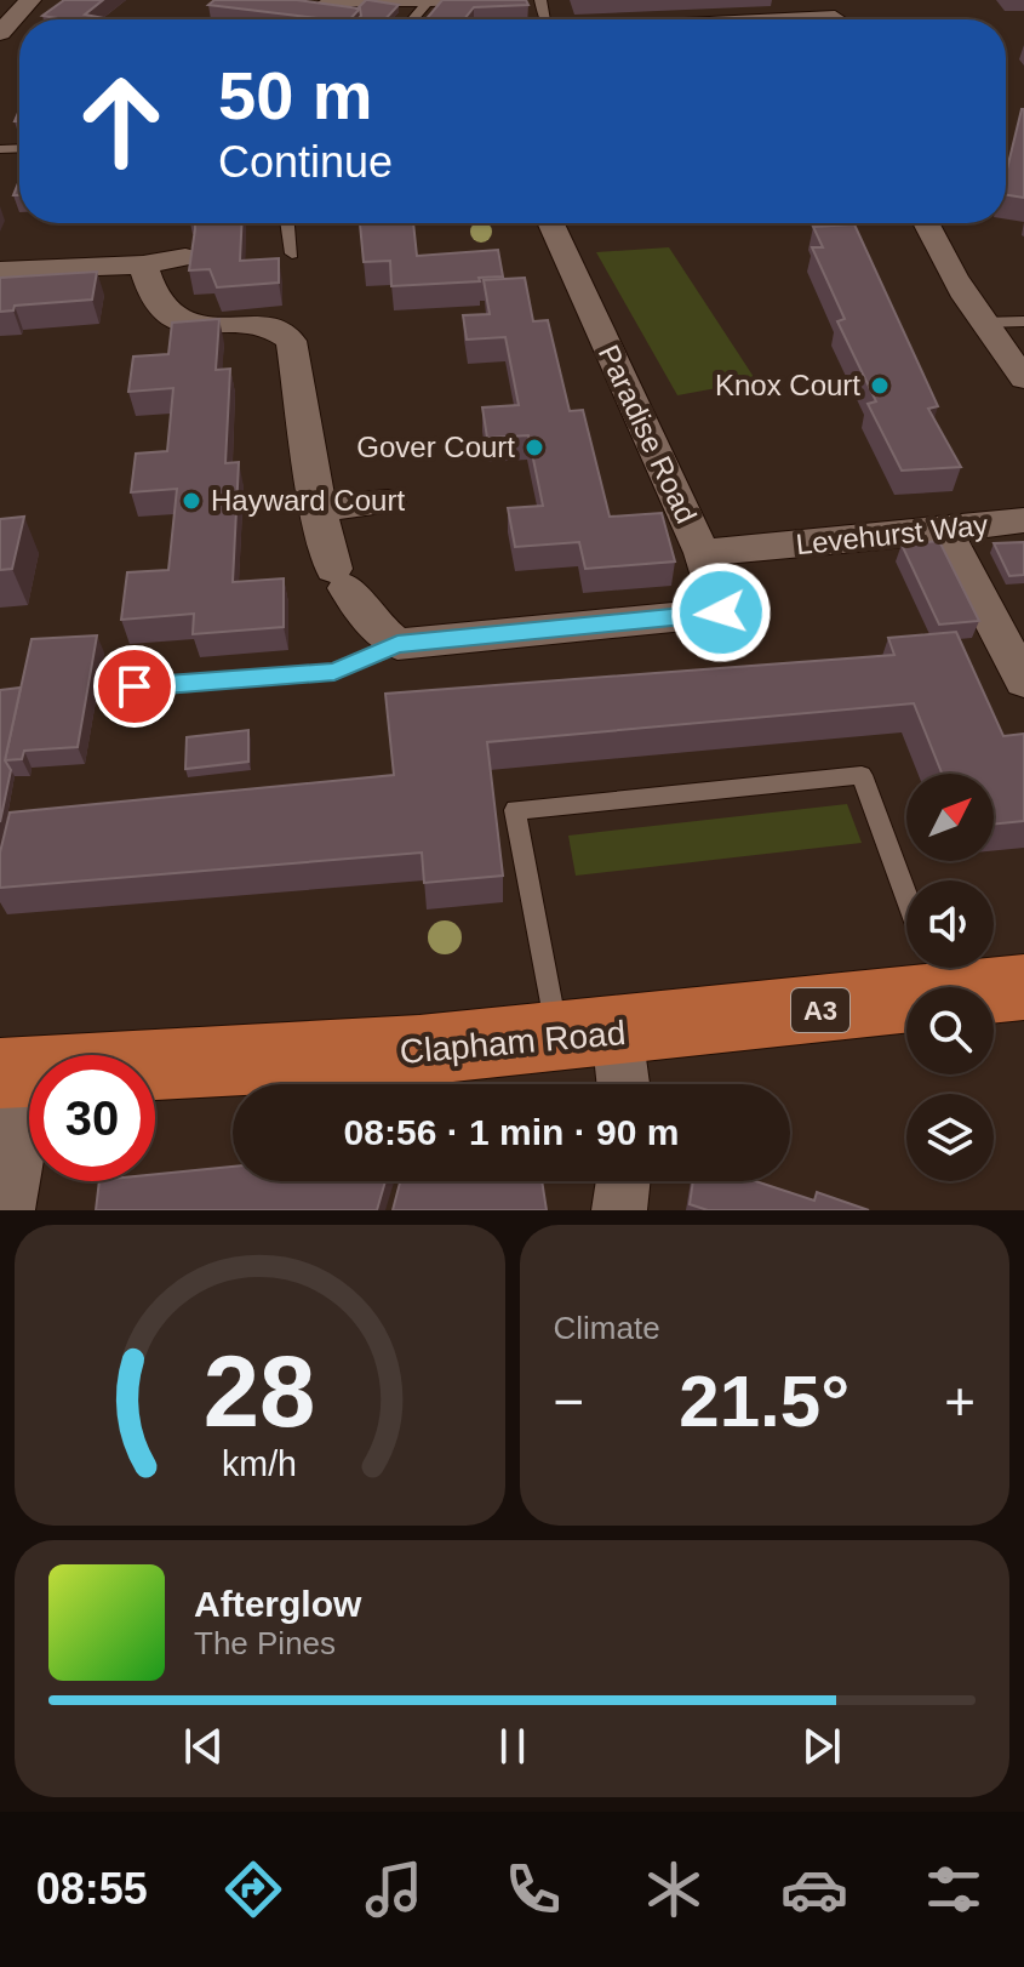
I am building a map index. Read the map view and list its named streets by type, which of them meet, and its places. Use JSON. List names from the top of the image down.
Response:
{
  "streets": {
    "highway": ["A3", "Clapham Road"],
    "street": ["Paradise Road", "Levehurst Way"]
  },
  "crossings": [
    ["Paradise Road", "Levehurst Way"]
  ],
  "places": ["Knox Court", "Gover Court", "Hayward Court"],
  "north": "top right",
  "page": {
    "turn": ["50 m", "Continue"],
    "limit": "30",
    "trip": "08:56 · 1 min · 90 m",
    "tile": "Climate",
    "heat": ["−", "21.5°", "+"],
    "song": ["Afterglow", "The Pines"],
    "tabs": "08:55",
    "gauge": ["28", "km/h"]
  }
}
